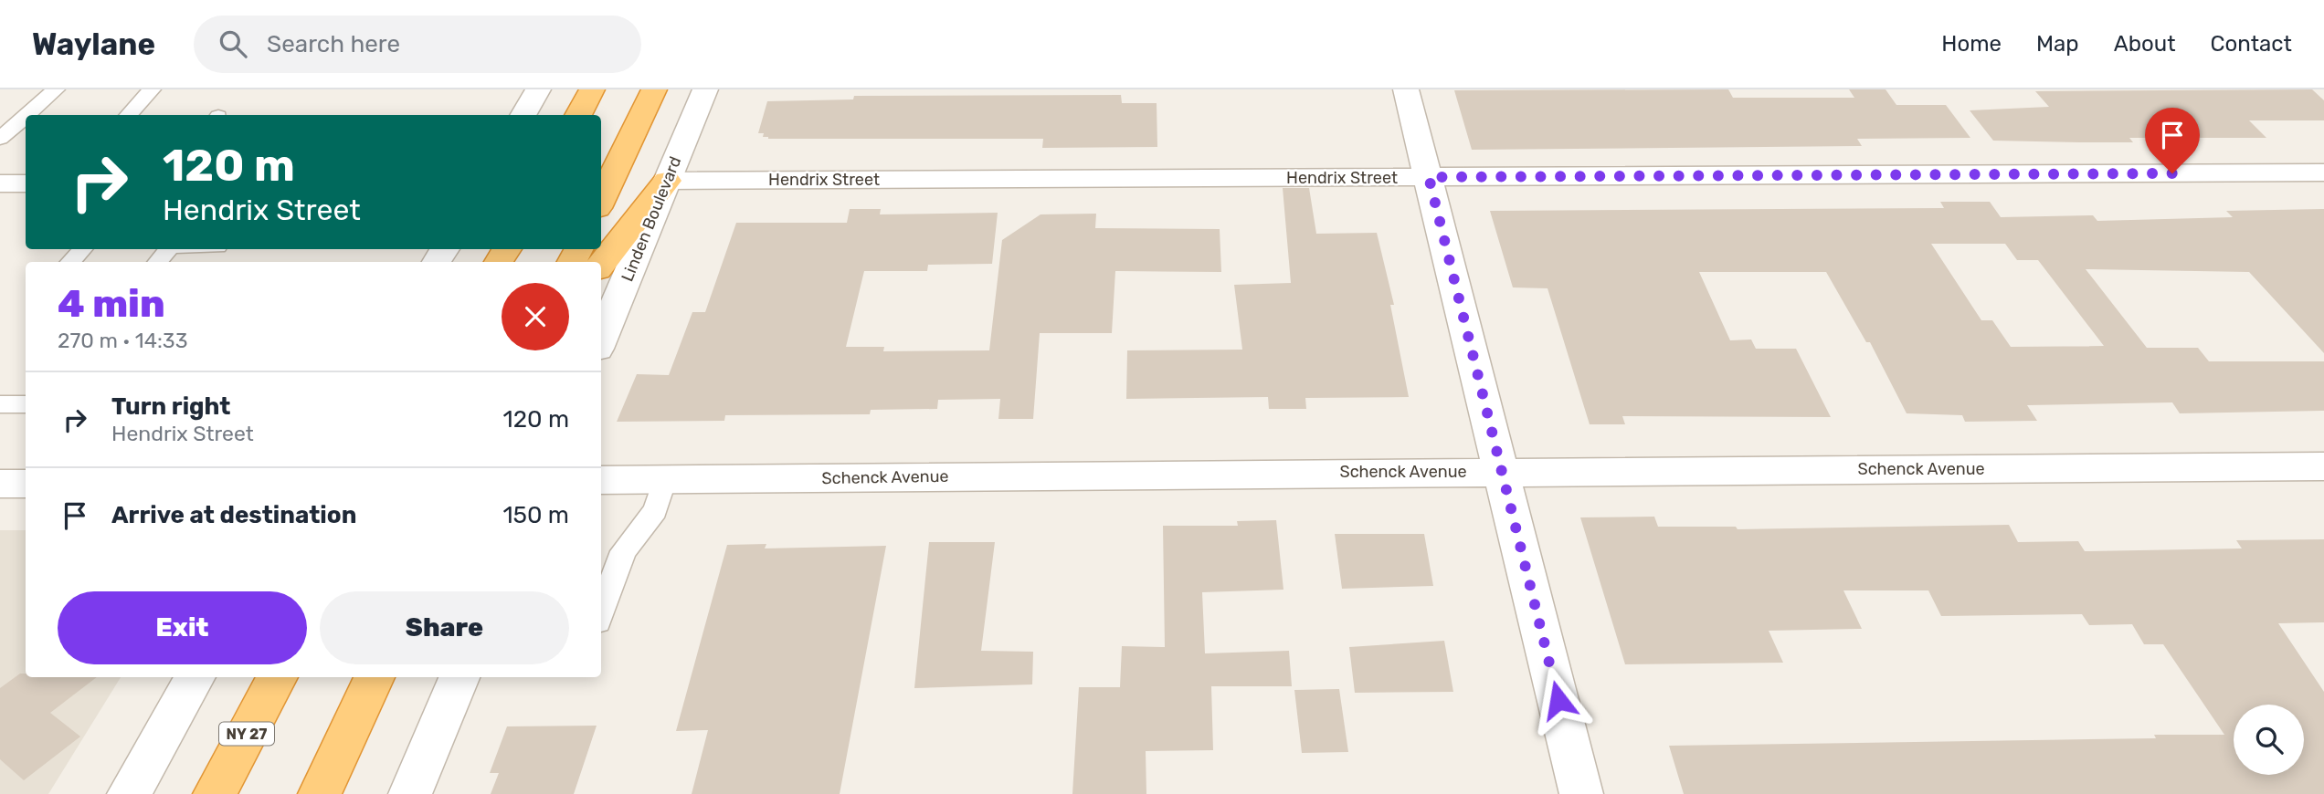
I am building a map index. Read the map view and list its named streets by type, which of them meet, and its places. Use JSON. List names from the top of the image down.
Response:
{
  "streets": {
    "highway": ["NY 27"],
    "street": ["Hendrix Street", "Linden Boulevard", "Schenck Avenue"]
  },
  "crossings": [
    ["Hendrix Street", "Linden Boulevard"]
  ],
  "page": {
    "header": "Waylane",
    "search": "Search here",
    "nav": [
      "Home",
      "Map",
      "About",
      "Contact"
    ],
    "turn": ["120 m", "Hendrix Street"],
    "heading": ["4 min", "270 m · 14:33"],
    "list": [
      {
        "name": "Turn right",
        "note": "Hendrix Street",
        "value": "120 m"
      },
      {
        "name": "Arrive at destination",
        "value": "150 m"
      }
    ],
    "buttons": ["Exit", "Share"]
  }
}
